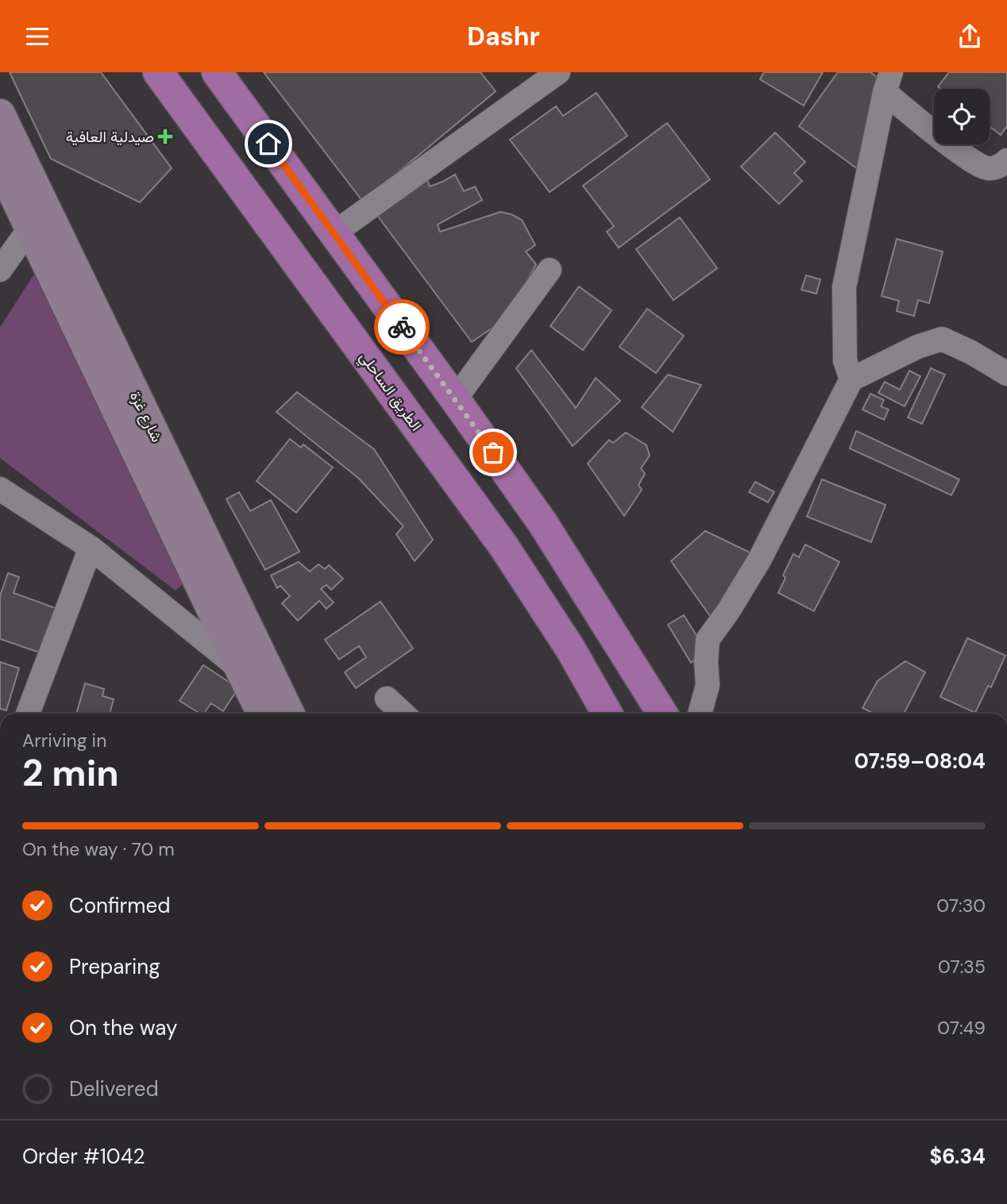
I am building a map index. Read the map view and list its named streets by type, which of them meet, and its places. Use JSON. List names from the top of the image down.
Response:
{
  "streets": {
    "highway": ["الطريق الساحلي"],
    "street": ["شارع غزة"]
  },
  "places": {
    "health": ["صيدلية العافية"]
  },
  "page": {
    "header": "Dashr",
    "heading": ["2 min", "Arriving in", "07:59–08:04"],
    "panel": ["Order #1042", "$6.34"],
    "bar": "On the way · 70 m",
    "list": [
      ["Confirmed", "07:30"],
      ["Preparing", "07:35"],
      ["On the way", "07:49"],
      "Delivered"
    ]
  }
}
